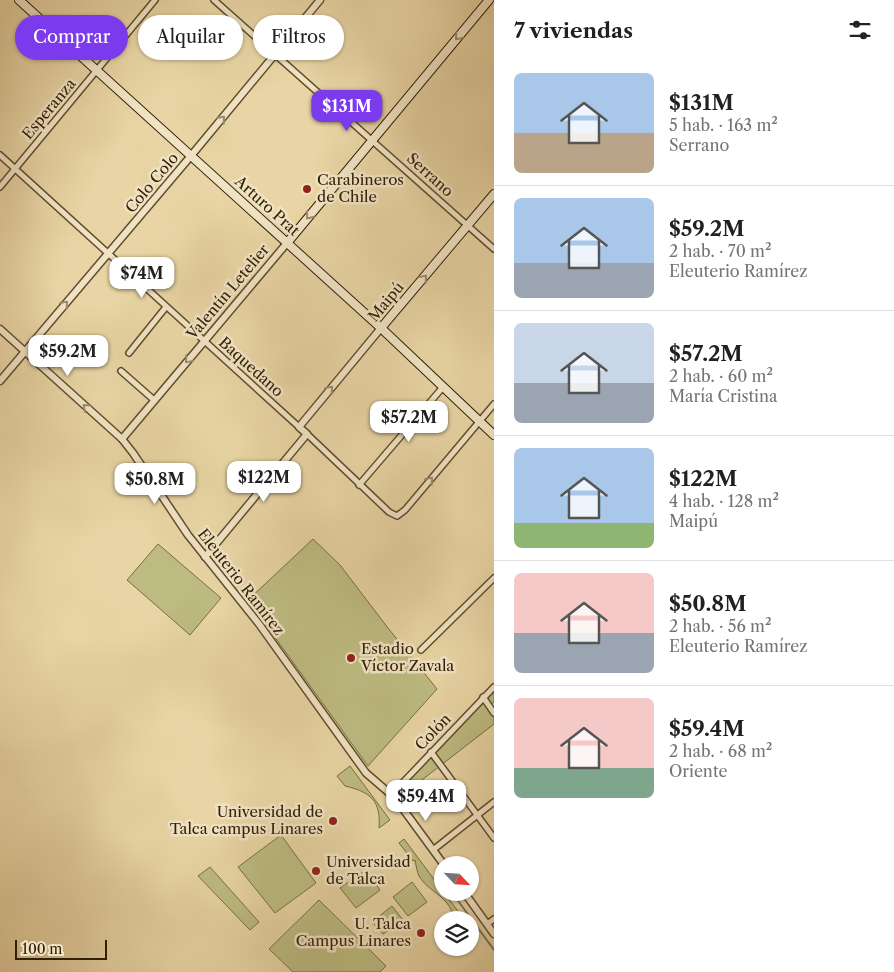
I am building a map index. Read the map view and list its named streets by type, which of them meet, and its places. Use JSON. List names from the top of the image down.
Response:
{
  "streets": {
    "main road": ["Arturo Prat", "Valentín Letelier", "Maipú"],
    "street": [
      "Esperanza",
      "Serrano",
      "Colo Colo",
      "Baquedano",
      "Eleuterio Ramírez",
      "Colón"
    ]
  },
  "crossings": [
    ["Esperanza", "Arturo Prat"],
    ["Esperanza", "Baquedano"],
    ["Serrano", "Valentín Letelier"],
    ["Serrano", "Maipú"],
    ["Colo Colo", "Arturo Prat"],
    ["Colo Colo", "Baquedano"],
    ["Colo Colo", "Eleuterio Ramírez"],
    ["Arturo Prat", "Valentín Letelier"],
    ["Arturo Prat", "Maipú"],
    ["Arturo Prat", "Baquedano"],
    ["Valentín Letelier", "Baquedano"],
    ["Valentín Letelier", "Eleuterio Ramírez"],
    ["Maipú", "Baquedano"],
    ["Eleuterio Ramírez", "Colón"]
  ],
  "one_way": ["Colo Colo", "Valentín Letelier", "Maipú"],
  "places": [
    "Carabineros de Chile",
    "Estadio Víctor Zavala",
    "Universidad de Talca campus Linares",
    "Universidad de Talca",
    "U. Talca Campus Linares"
  ],
  "scale_bar": "100 m",
  "north": "bottom right",
  "page": {
    "heading": "7 viviendas",
    "chip": ["Comprar", "Alquilar", "Filtros"],
    "list": [
      {
        "name": "$131M",
        "note": "5 hab. · 163 m² · Serrano"
      },
      {
        "name": "$59.2M",
        "note": "2 hab. · 70 m² · Eleuterio Ramírez"
      },
      {
        "name": "$57.2M",
        "note": "2 hab. · 60 m² · María Cristina"
      },
      {
        "name": "$122M",
        "note": "4 hab. · 128 m² · Maipú"
      },
      {
        "name": "$50.8M",
        "note": "2 hab. · 56 m² · Eleuterio Ramírez"
      },
      {
        "name": "$59.4M",
        "note": "2 hab. · 68 m² · Oriente"
      }
    ],
    "price": [
      "$131M",
      "$74M",
      "$59.2M",
      "$57.2M",
      "$122M",
      "$50.8M",
      "$59.4M"
    ],
    "scale": "100 m"
  }
}
